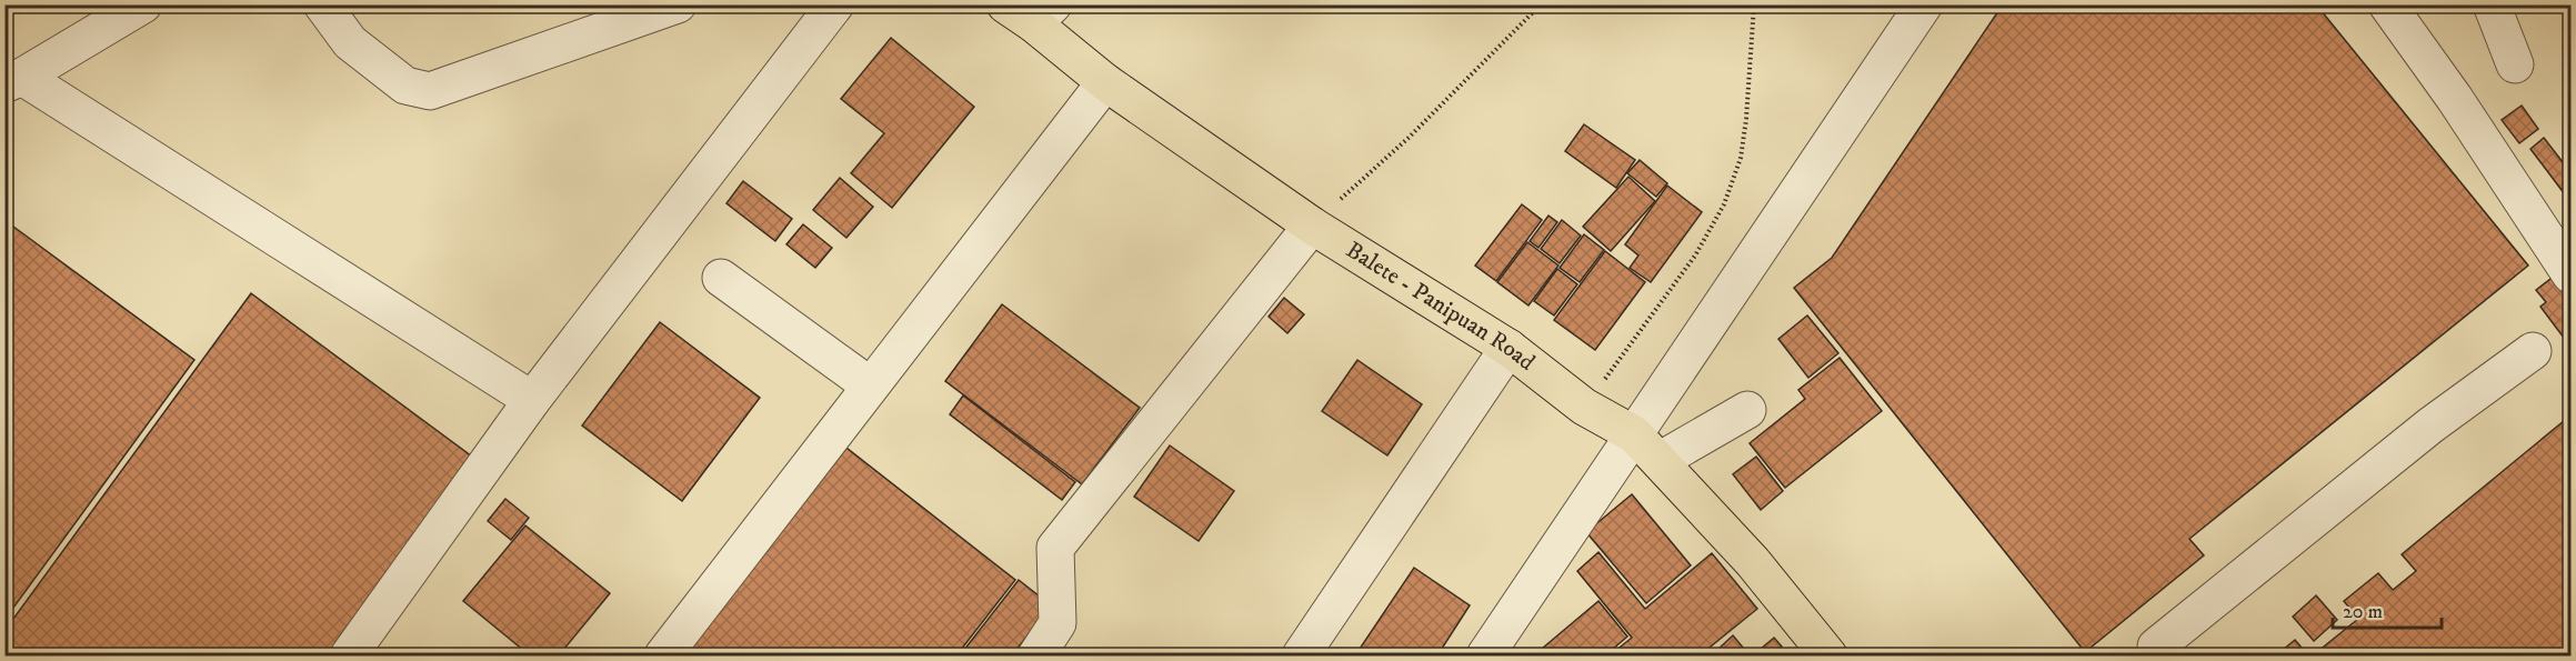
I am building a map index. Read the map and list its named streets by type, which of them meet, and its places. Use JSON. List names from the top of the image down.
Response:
{
  "streets": {
    "main road": ["Balete - Panipuan Road"]
  },
  "scale_bar": "20 m"
}
